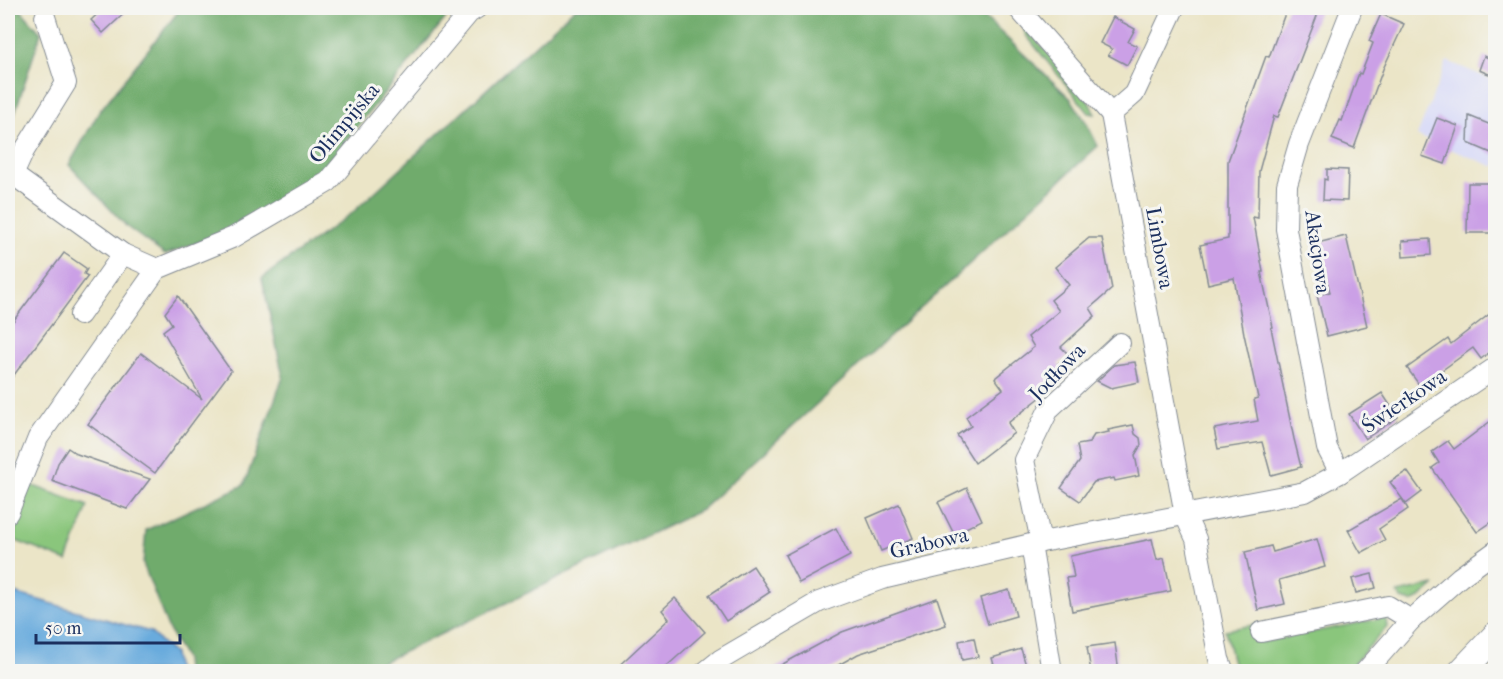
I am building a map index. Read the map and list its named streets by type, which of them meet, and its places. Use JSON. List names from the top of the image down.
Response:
{
  "streets": {
    "street": [
      "Olimpijska",
      "Limbowa",
      "Akacjowa",
      "Jodłowa",
      "Świerkowa",
      "Grabowa"
    ]
  },
  "crossings": [
    ["Limbowa", "Grabowa"],
    ["Akacjowa", "Świerkowa"],
    ["Akacjowa", "Grabowa"],
    ["Jodłowa", "Grabowa"],
    ["Świerkowa", "Grabowa"]
  ],
  "scale_bar": "50 m"
}
